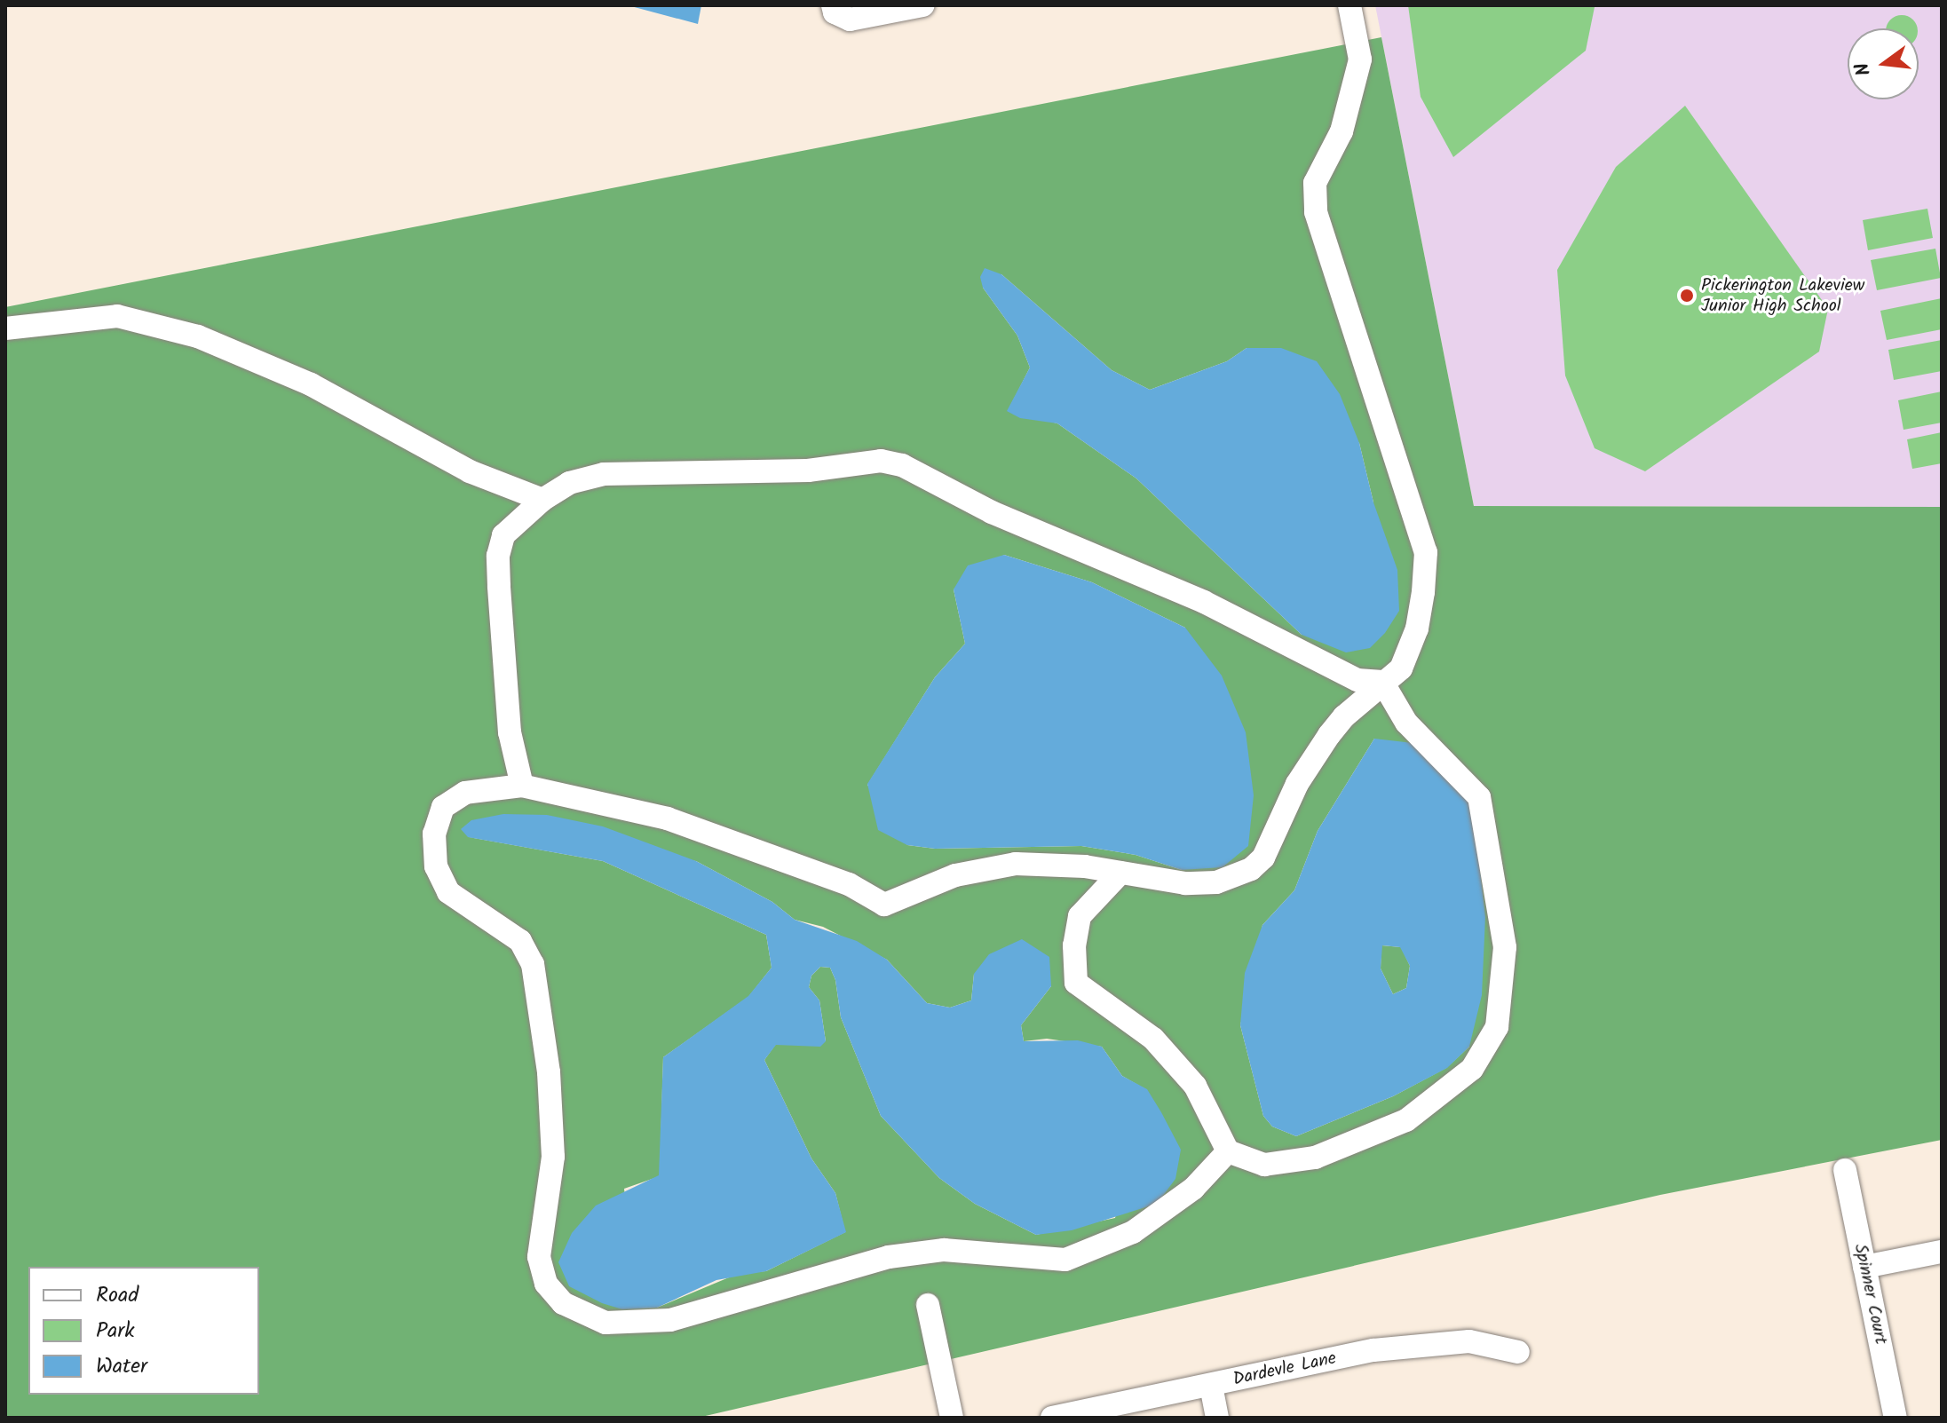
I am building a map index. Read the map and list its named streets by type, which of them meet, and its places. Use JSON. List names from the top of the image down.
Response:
{
  "streets": {
    "street": ["Spinner Court", "Dardevle Lane"]
  },
  "places": ["Pickerington Lakeview Junior High School"],
  "legend": ["Road", "Park", "Water"],
  "north": "left"
}
